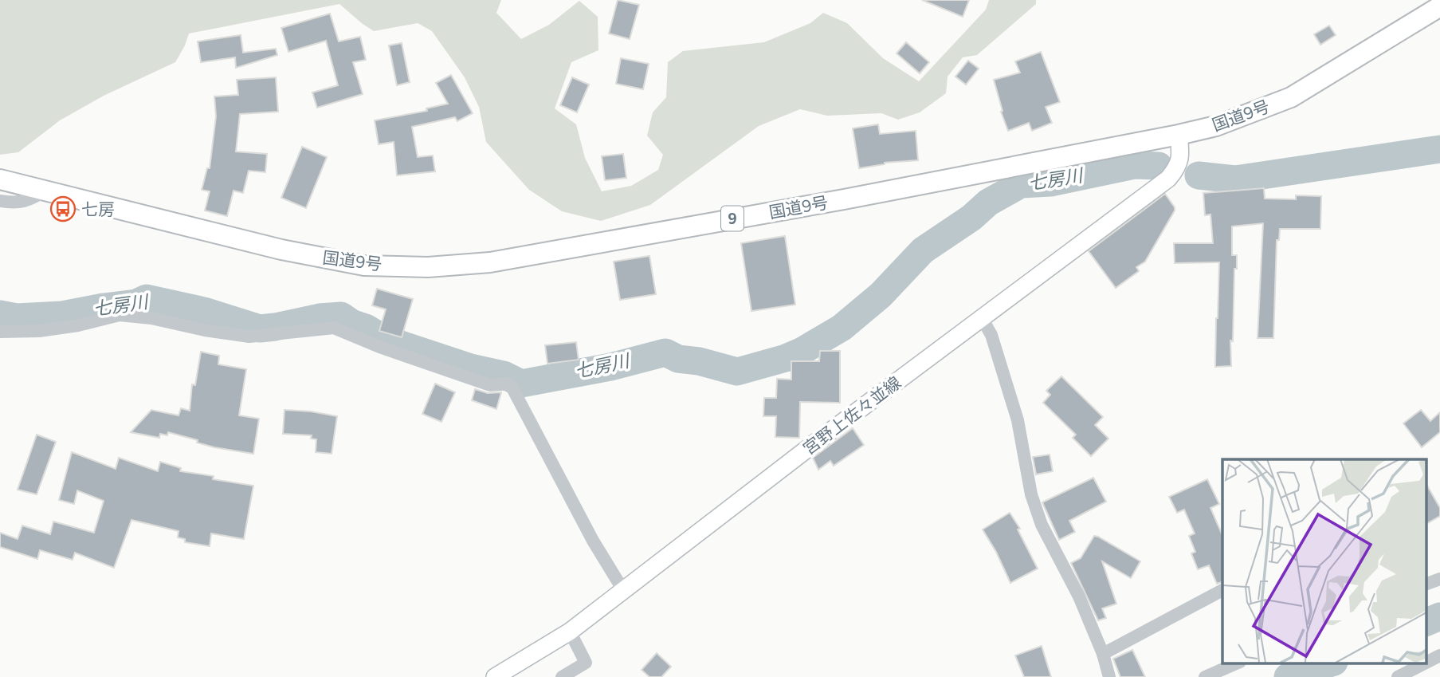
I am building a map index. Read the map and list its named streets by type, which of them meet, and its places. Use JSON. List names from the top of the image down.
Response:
{
  "streets": {
    "highway": ["国道9号", "9"],
    "main road": ["宮野上佐々並線"]
  },
  "crossings": [
    ["国道9号", "宮野上佐々並線"]
  ],
  "water": ["七房川"],
  "places": {
    "bus stop": ["七房"]
  }
}
